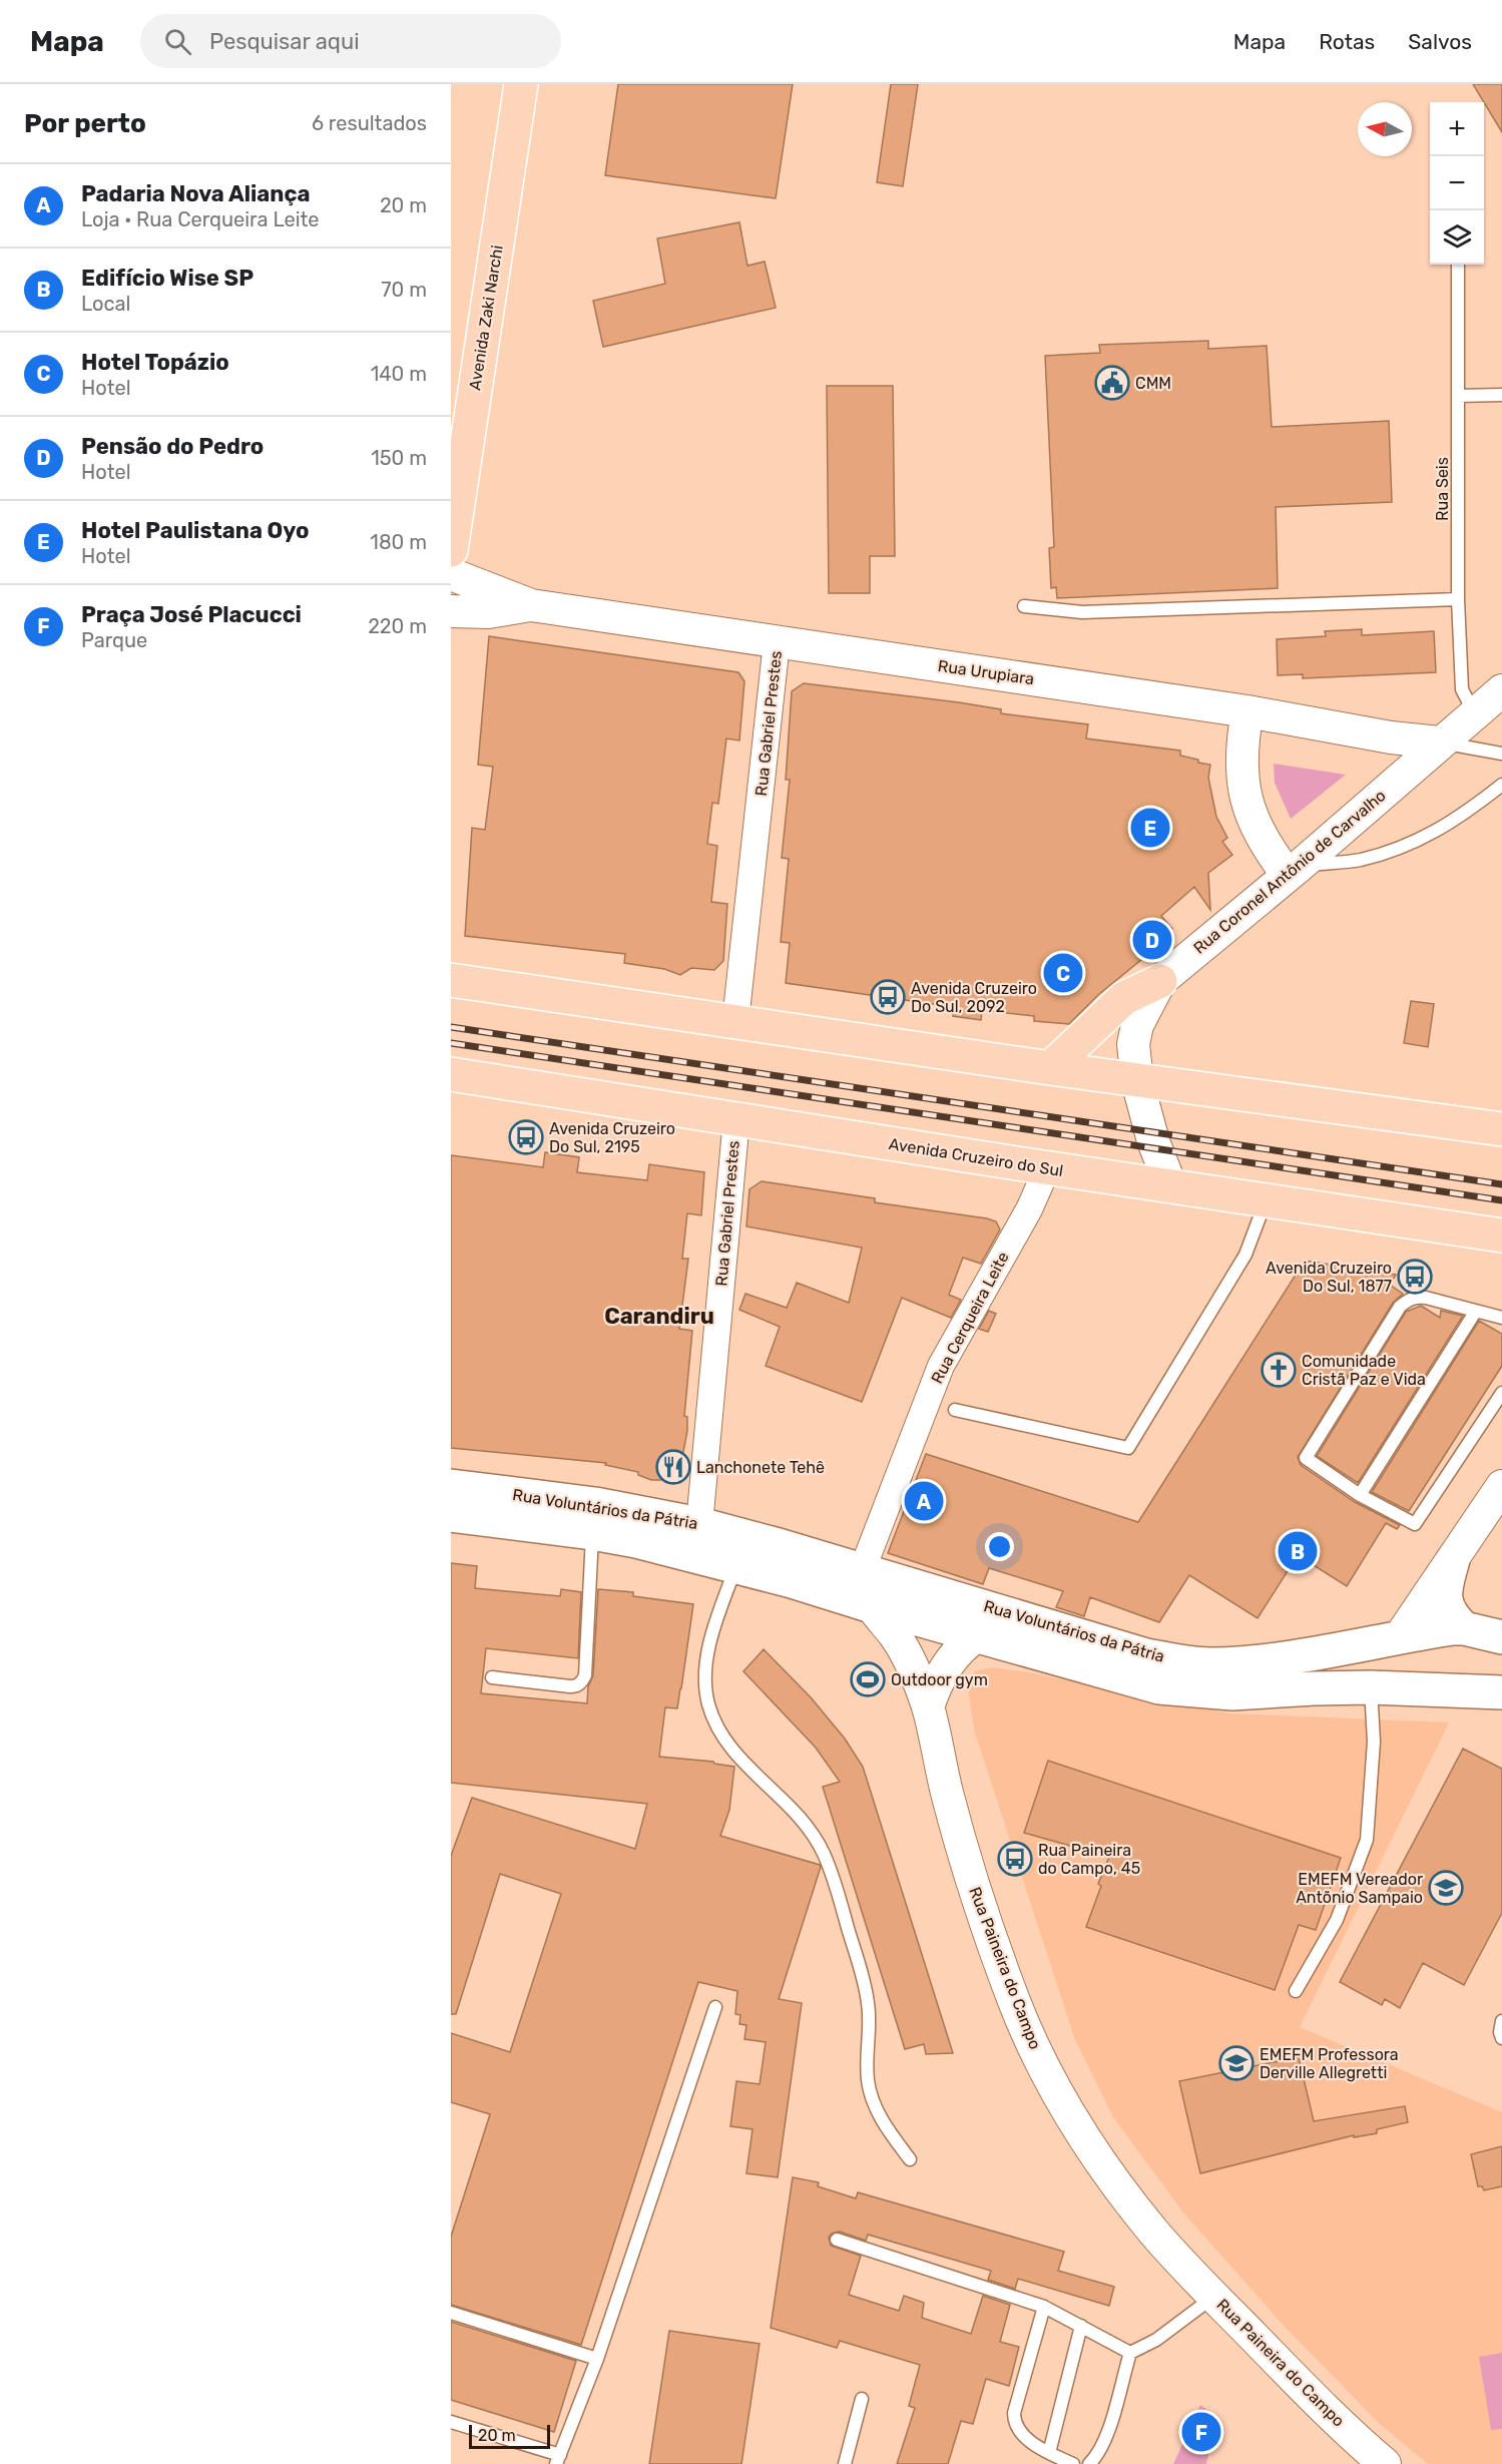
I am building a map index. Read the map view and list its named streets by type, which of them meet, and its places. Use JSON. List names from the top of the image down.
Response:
{
  "streets": {
    "main road": ["Avenida Zaki Narchi", "Avenida Cruzeiro do Sul", "Rua Voluntários da Pátria"],
    "street": [
      "Rua Urupiara",
      "Rua Gabriel Prestes",
      "Rua Coronel Antônio de Carvalho",
      "Rua Cerqueira Leite",
      "Rua Paineira do Campo"
    ],
    "lane": ["Rua Seis"]
  },
  "crossings": [
    ["Avenida Zaki Narchi", "Rua Urupiara"],
    ["Rua Seis", "Rua Coronel Antônio de Carvalho"],
    ["Rua Urupiara", "Rua Gabriel Prestes"],
    ["Rua Urupiara", "Rua Coronel Antônio de Carvalho"],
    ["Rua Gabriel Prestes", "Avenida Cruzeiro do Sul"],
    ["Rua Gabriel Prestes", "Rua Voluntários da Pátria"],
    ["Rua Coronel Antônio de Carvalho", "Avenida Cruzeiro do Sul"],
    ["Avenida Cruzeiro do Sul", "Rua Cerqueira Leite"],
    ["Rua Cerqueira Leite", "Rua Voluntários da Pátria"],
    ["Rua Voluntários da Pátria", "Rua Paineira do Campo"]
  ],
  "districts": ["Carandiru"],
  "places": {
    "public building": ["CMM"],
    "bus stop": [
      "Avenida Cruzeiro Do Sul, 2092",
      "Avenida Cruzeiro Do Sul, 2195",
      "Avenida Cruzeiro Do Sul, 1877",
      "Rua Paineira do Campo, 45"
    ],
    "church": ["Comunidade Cristã Paz e Vida"],
    "restaurant": ["Lanchonete Tehê"],
    "sports": ["Outdoor gym"],
    "school or university": ["EMEFM Vereador Antõnio Sampaio", "EMEFM Professora Derville Allegretti"]
  },
  "scale_bar": "20 m",
  "north": "left",
  "page": {
    "header": "Mapa",
    "search": "Pesquisar aqui",
    "nav": ["Mapa", "Rotas", "Salvos"],
    "heading": ["Por perto", "6 resultados"],
    "map_buttons": ["+", "−"],
    "list": [
      {
        "mark": "A",
        "name": "Padaria Nova Aliança",
        "note": "Loja · Rua Cerqueira Leite",
        "value": "20 m"
      },
      {
        "mark": "B",
        "name": "Edifício Wise SP",
        "note": "Local",
        "value": "70 m"
      },
      {
        "mark": "C",
        "name": "Hotel Topázio",
        "note": "Hotel",
        "value": "140 m"
      },
      {
        "mark": "D",
        "name": "Pensão do Pedro",
        "note": "Hotel",
        "value": "150 m"
      },
      {
        "mark": "E",
        "name": "Hotel Paulistana Oyo",
        "note": "Hotel",
        "value": "180 m"
      },
      {
        "mark": "F",
        "name": "Praça José Placucci",
        "note": "Parque",
        "value": "220 m"
      }
    ],
    "pins": [
      "E",
      "D",
      "C",
      "A",
      "B",
      "F"
    ],
    "scale": "20 m"
  }
}
